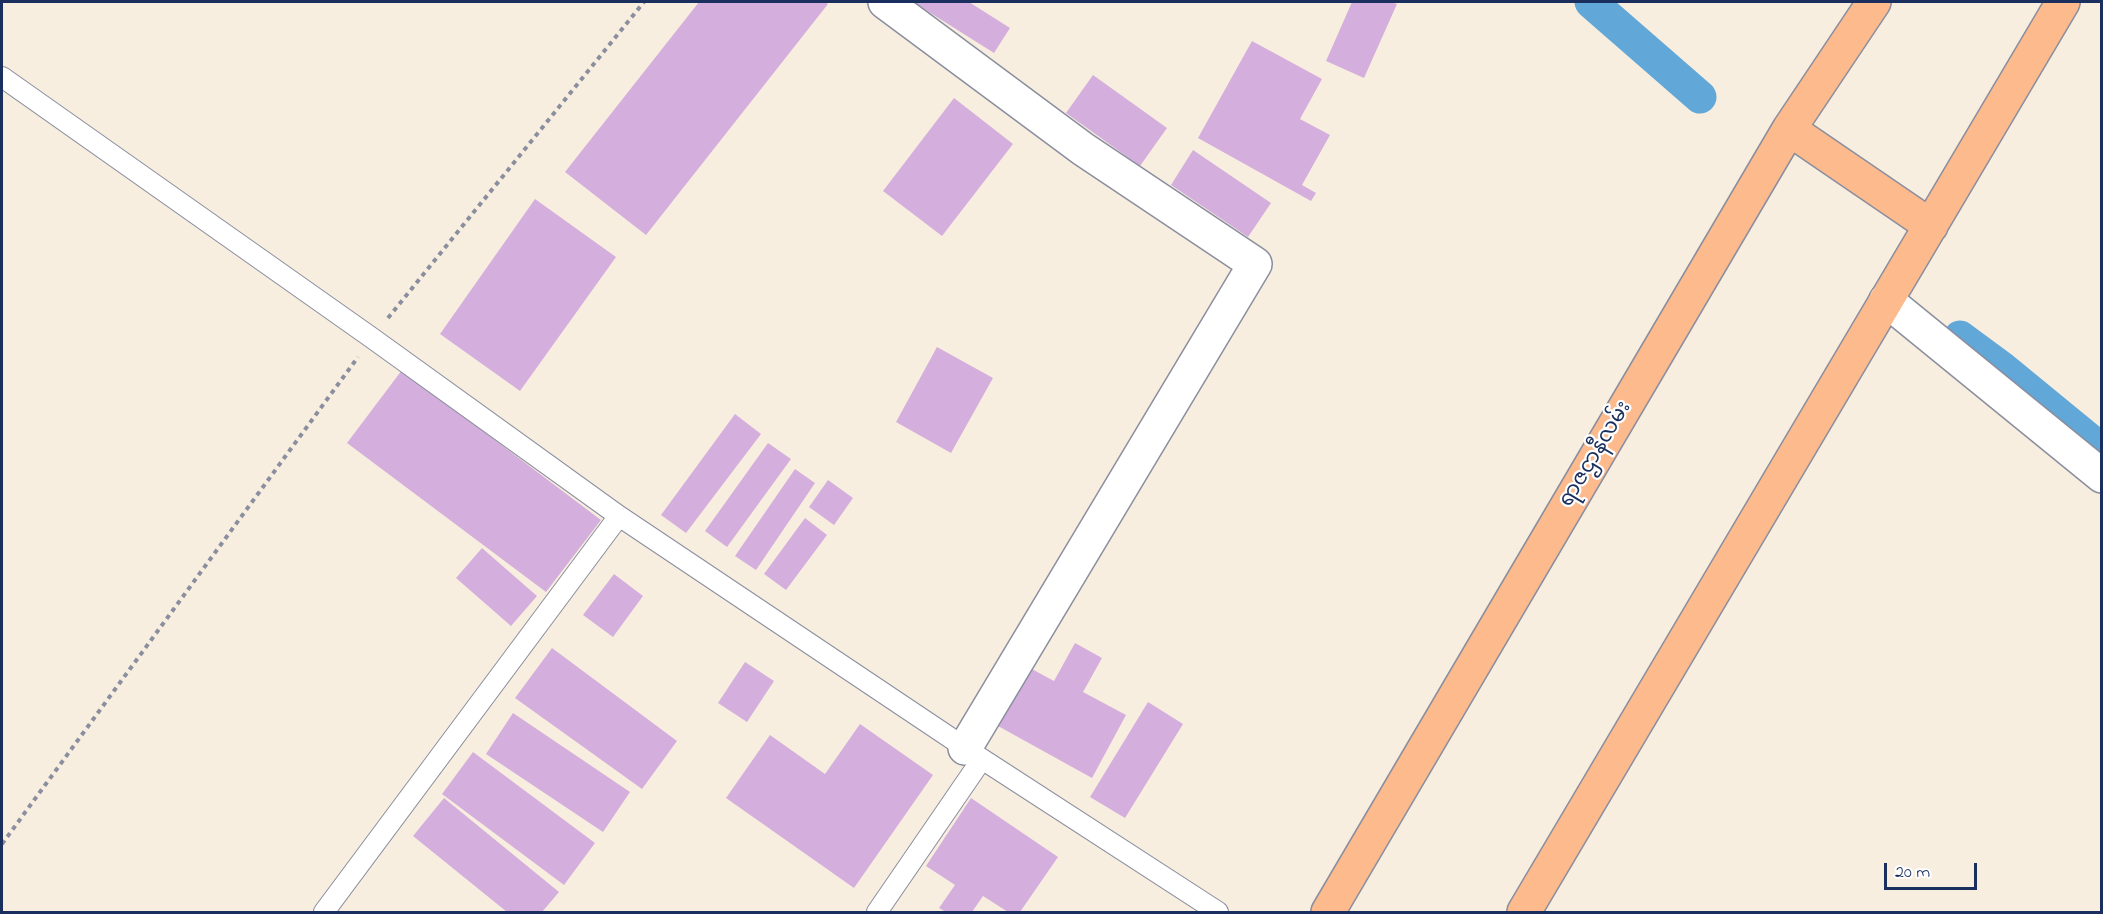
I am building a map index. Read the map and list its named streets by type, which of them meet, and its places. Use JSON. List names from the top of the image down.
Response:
{
  "streets": {
    "main road": ["ရာဇဌာနီလမ်း"]
  },
  "scale_bar": "20 m"
}
